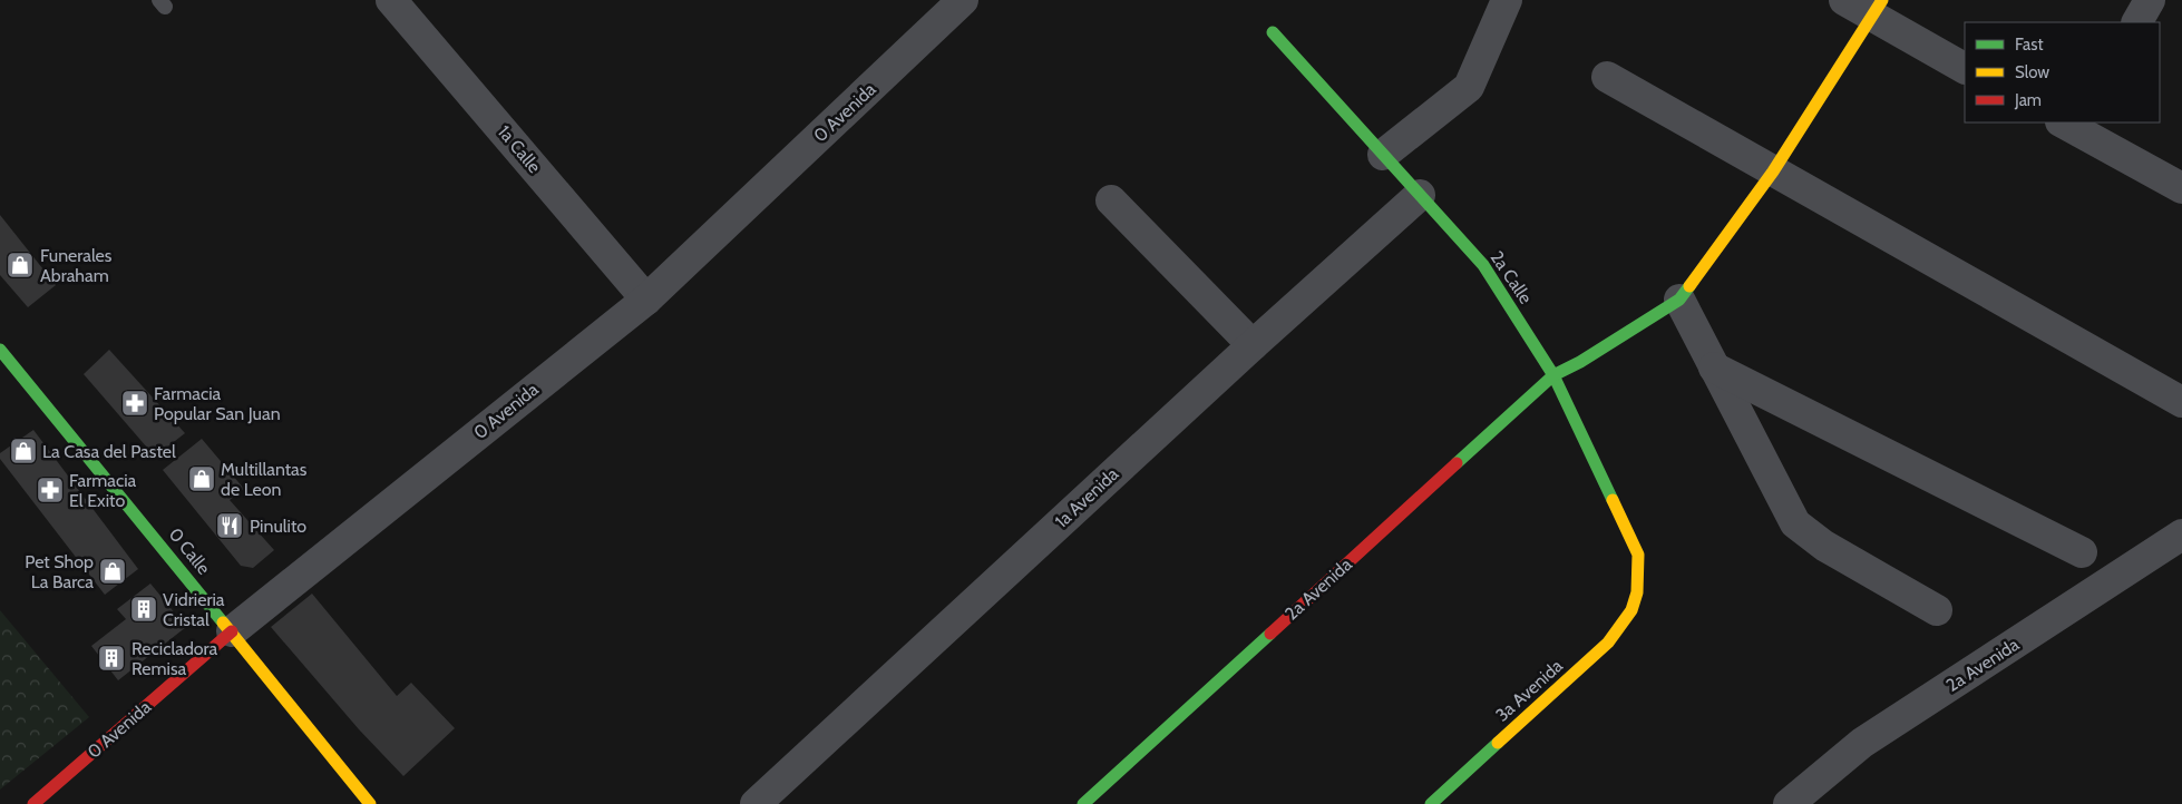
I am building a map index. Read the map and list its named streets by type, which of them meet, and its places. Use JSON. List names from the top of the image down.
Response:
{
  "streets": {
    "street": [
      "0 Avenida",
      "1a Calle",
      "2a Calle",
      "1a Avenida",
      "0 Calle",
      "2a Avenida",
      "3a Avenida"
    ]
  },
  "crossings": [
    ["0 Avenida", "1a Calle"],
    ["0 Avenida", "0 Calle"],
    ["2a Calle", "1a Avenida"],
    ["2a Calle", "2a Avenida"],
    ["2a Calle", "3a Avenida"]
  ],
  "places": {
    "shop": [
      "Funerales Abraham",
      "La Casa del Pastel",
      "Multillantas de Leon",
      "Pet Shop La Barca"
    ],
    "pharmacy": ["Farmacia Popular San Juan", "Farmacia El Exito"],
    "restaurant": ["Pinulito"],
    "building": ["Vidrieria Cristal", "Recicladora Remisa"]
  },
  "legend": ["Fast", "Slow", "Jam"]
}
